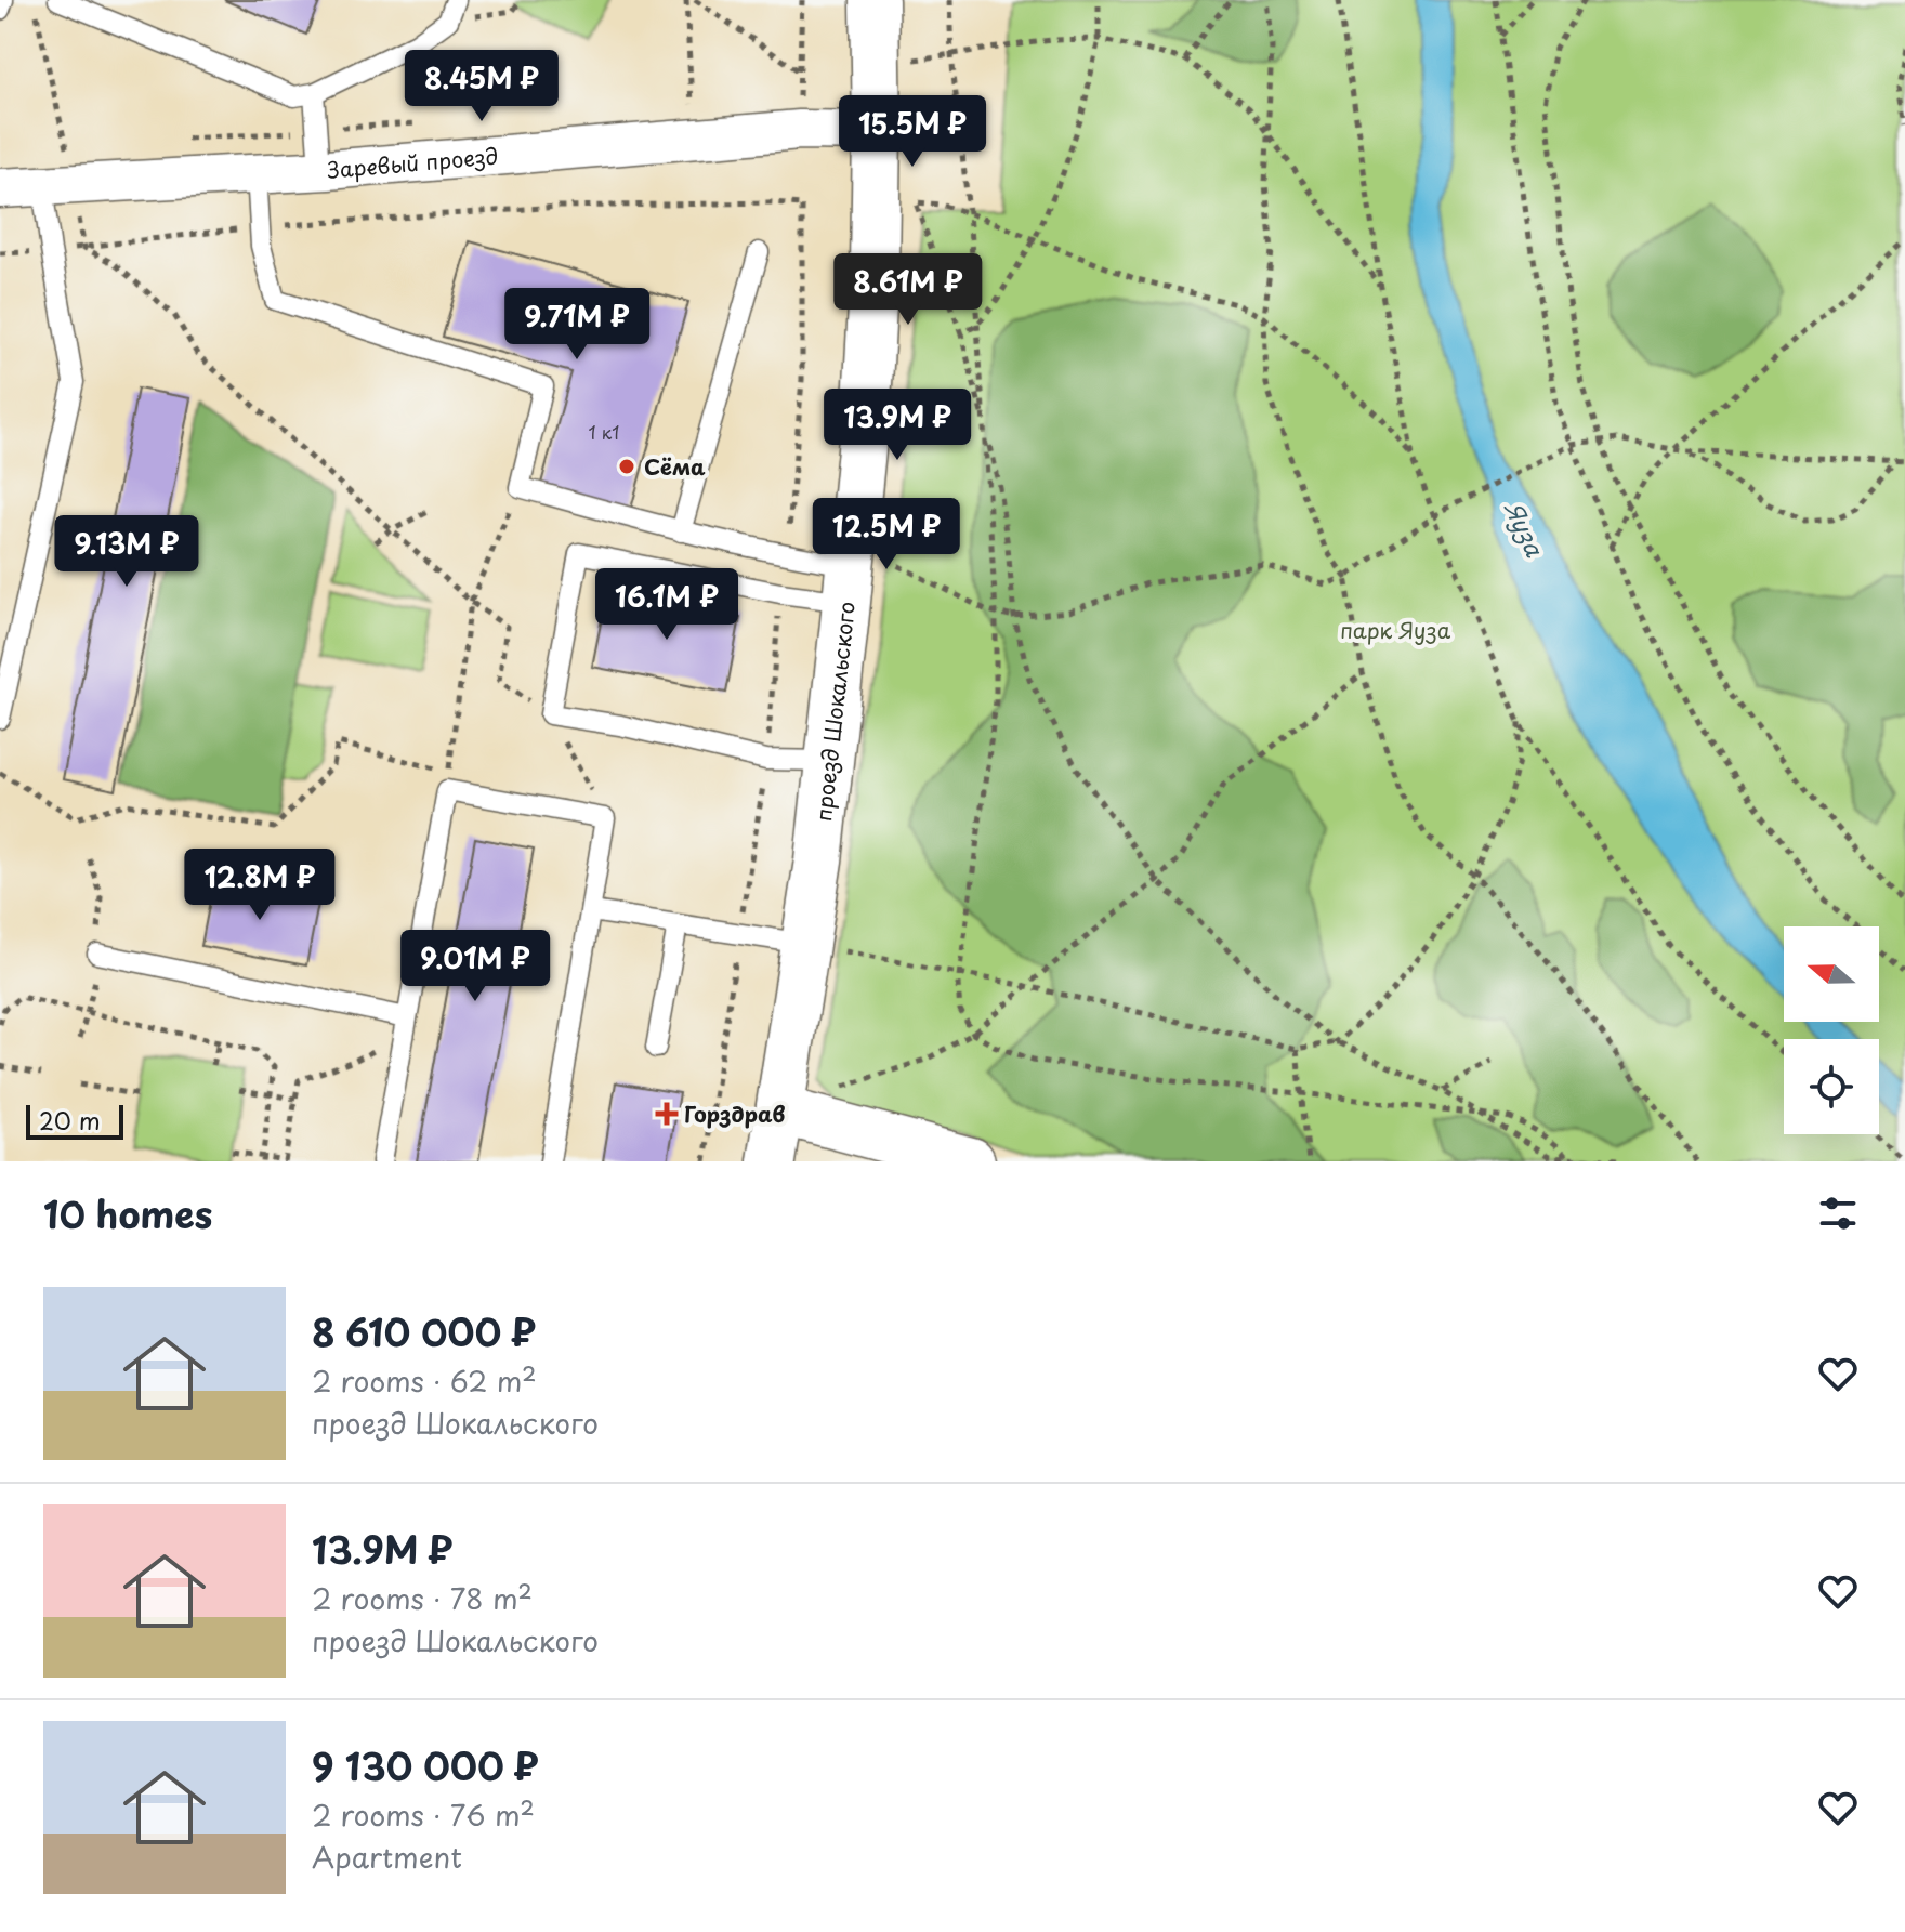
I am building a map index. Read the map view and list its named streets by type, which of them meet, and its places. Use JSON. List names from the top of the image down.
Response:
{
  "streets": {
    "street": ["Заревый проезд", "проезд Шокальского"]
  },
  "crossings": [
    ["Заревый проезд", "проезд Шокальского"]
  ],
  "water": ["Яуза"],
  "parks": ["парк Яуза"],
  "places": {
    "other": ["Сёма"],
    "health": ["Горздрав"]
  },
  "house_numbers": ["1 к1"],
  "scale_bar": "20 m",
  "north": "left",
  "page": {
    "price": [
      "8.45M ₽",
      "15.5M ₽",
      "8.61M ₽",
      "9.71M ₽",
      "13.9M ₽",
      "12.5M ₽",
      "9.13M ₽",
      "16.1M ₽",
      "12.8M ₽",
      "9.01M ₽"
    ],
    "scale": "20 m",
    "heading": "10 homes",
    "list": [
      {
        "name": "8 610 000 ₽",
        "note": "2 rooms · 62 m² · проезд Шокальского"
      },
      {
        "name": "13.9M ₽",
        "note": "2 rooms · 78 m² · проезд Шокальского"
      },
      {
        "name": "9 130 000 ₽",
        "note": "2 rooms · 76 m² · Apartment"
      }
    ]
  }
}
